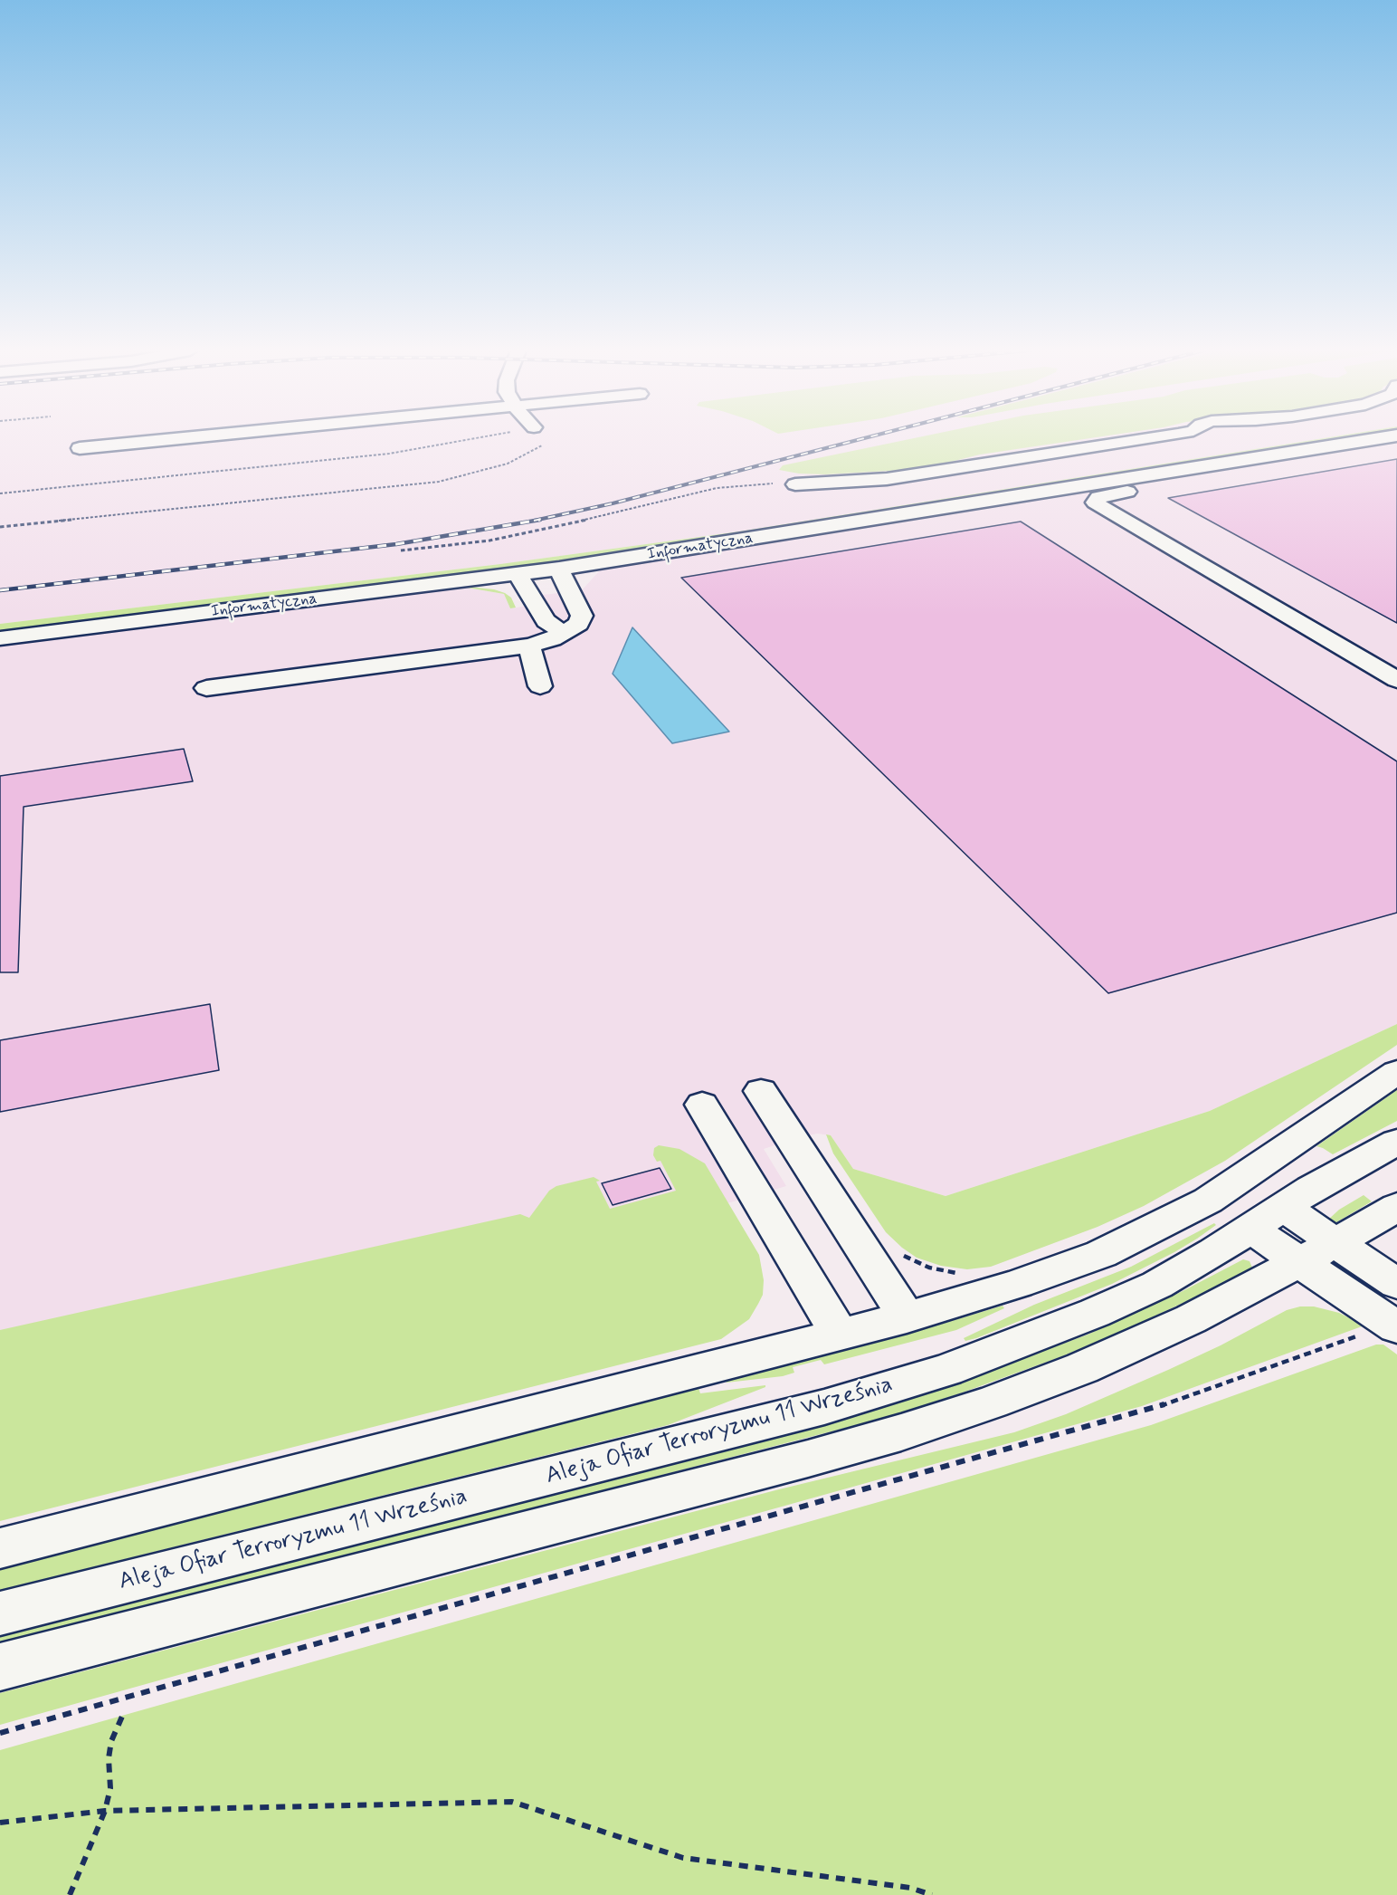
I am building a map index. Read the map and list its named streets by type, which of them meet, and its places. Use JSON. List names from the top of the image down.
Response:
{
  "streets": {
    "street": ["Informatyczna", "Aleja Ofiar Terroryzmu 11 Września"]
  }
}
